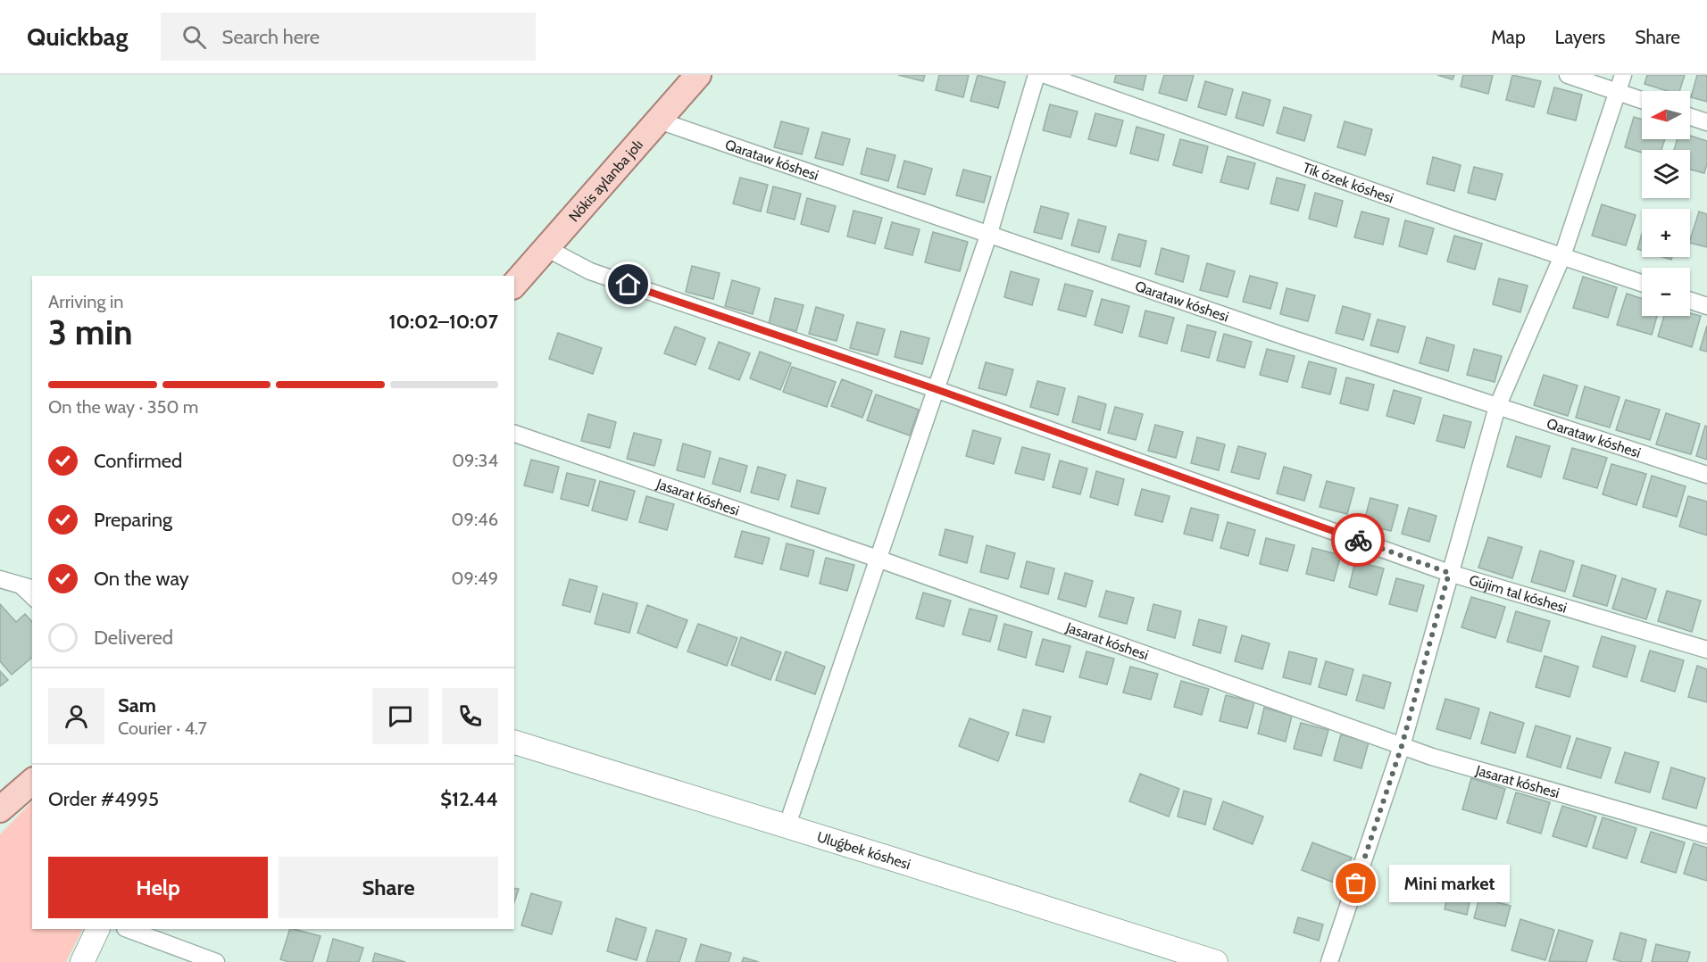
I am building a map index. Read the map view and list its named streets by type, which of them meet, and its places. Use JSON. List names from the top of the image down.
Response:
{
  "streets": {
    "main road": ["Nókis aylanba jolı"],
    "street": [
      "Qarataw kóshesi",
      "Tik ózek kóshesi",
      "Jasarat kóshesi",
      "Gújim tal kóshesi",
      "Uluǵbek kóshesi"
    ]
  },
  "crossings": [
    ["Qarataw kóshesi", "Nókis aylanba jolı"],
    ["Nókis aylanba jolı", "Gújim tal kóshesi"]
  ],
  "places": ["Mini market"],
  "north": "left",
  "page": {
    "header": "Quickbag",
    "search": "Search here",
    "nav": ["Map", "Layers", "Share"],
    "map_buttons": ["+", "−"],
    "heading": ["3 min", "Arriving in", "10:02–10:07"],
    "panel": [
      "Sam",
      "Courier · 4.7",
      "Order #4995",
      "$12.44"
    ],
    "bar": "On the way · 350 m",
    "list": [
      ["Confirmed", "09:34"],
      ["Preparing", "09:46"],
      ["On the way", "09:49"],
      "Delivered"
    ],
    "buttons": ["Help", "Share"],
    "bubble": "Mini market"
  }
}
